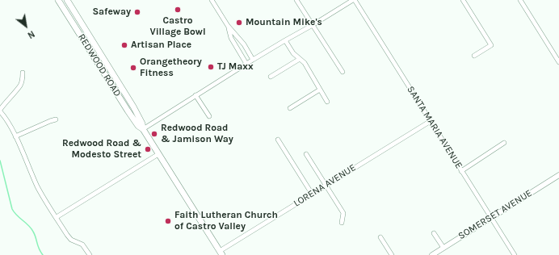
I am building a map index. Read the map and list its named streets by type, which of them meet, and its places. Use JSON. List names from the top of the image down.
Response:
{
  "streets": {
    "main road": ["REDWOOD ROAD"],
    "street": ["SANTA MARIA AVENUE", "LORENA AVENUE", "SOMERSET AVENUE"]
  },
  "crossings": [
    ["REDWOOD ROAD", "LORENA AVENUE"],
    ["SANTA MARIA AVENUE", "LORENA AVENUE"],
    ["SANTA MARIA AVENUE", "SOMERSET AVENUE"]
  ],
  "places": [
    "Castro Village Bowl",
    "Safeway",
    "Mountain Mike's",
    "Artisan Place",
    "TJ Maxx",
    "Orangetheory Fitness",
    "Redwood Road & Jamison Way",
    "Redwood Road & Modesto Street",
    "Faith Lutheran Church of Castro Valley"
  ],
  "north": "bottom right"
}
